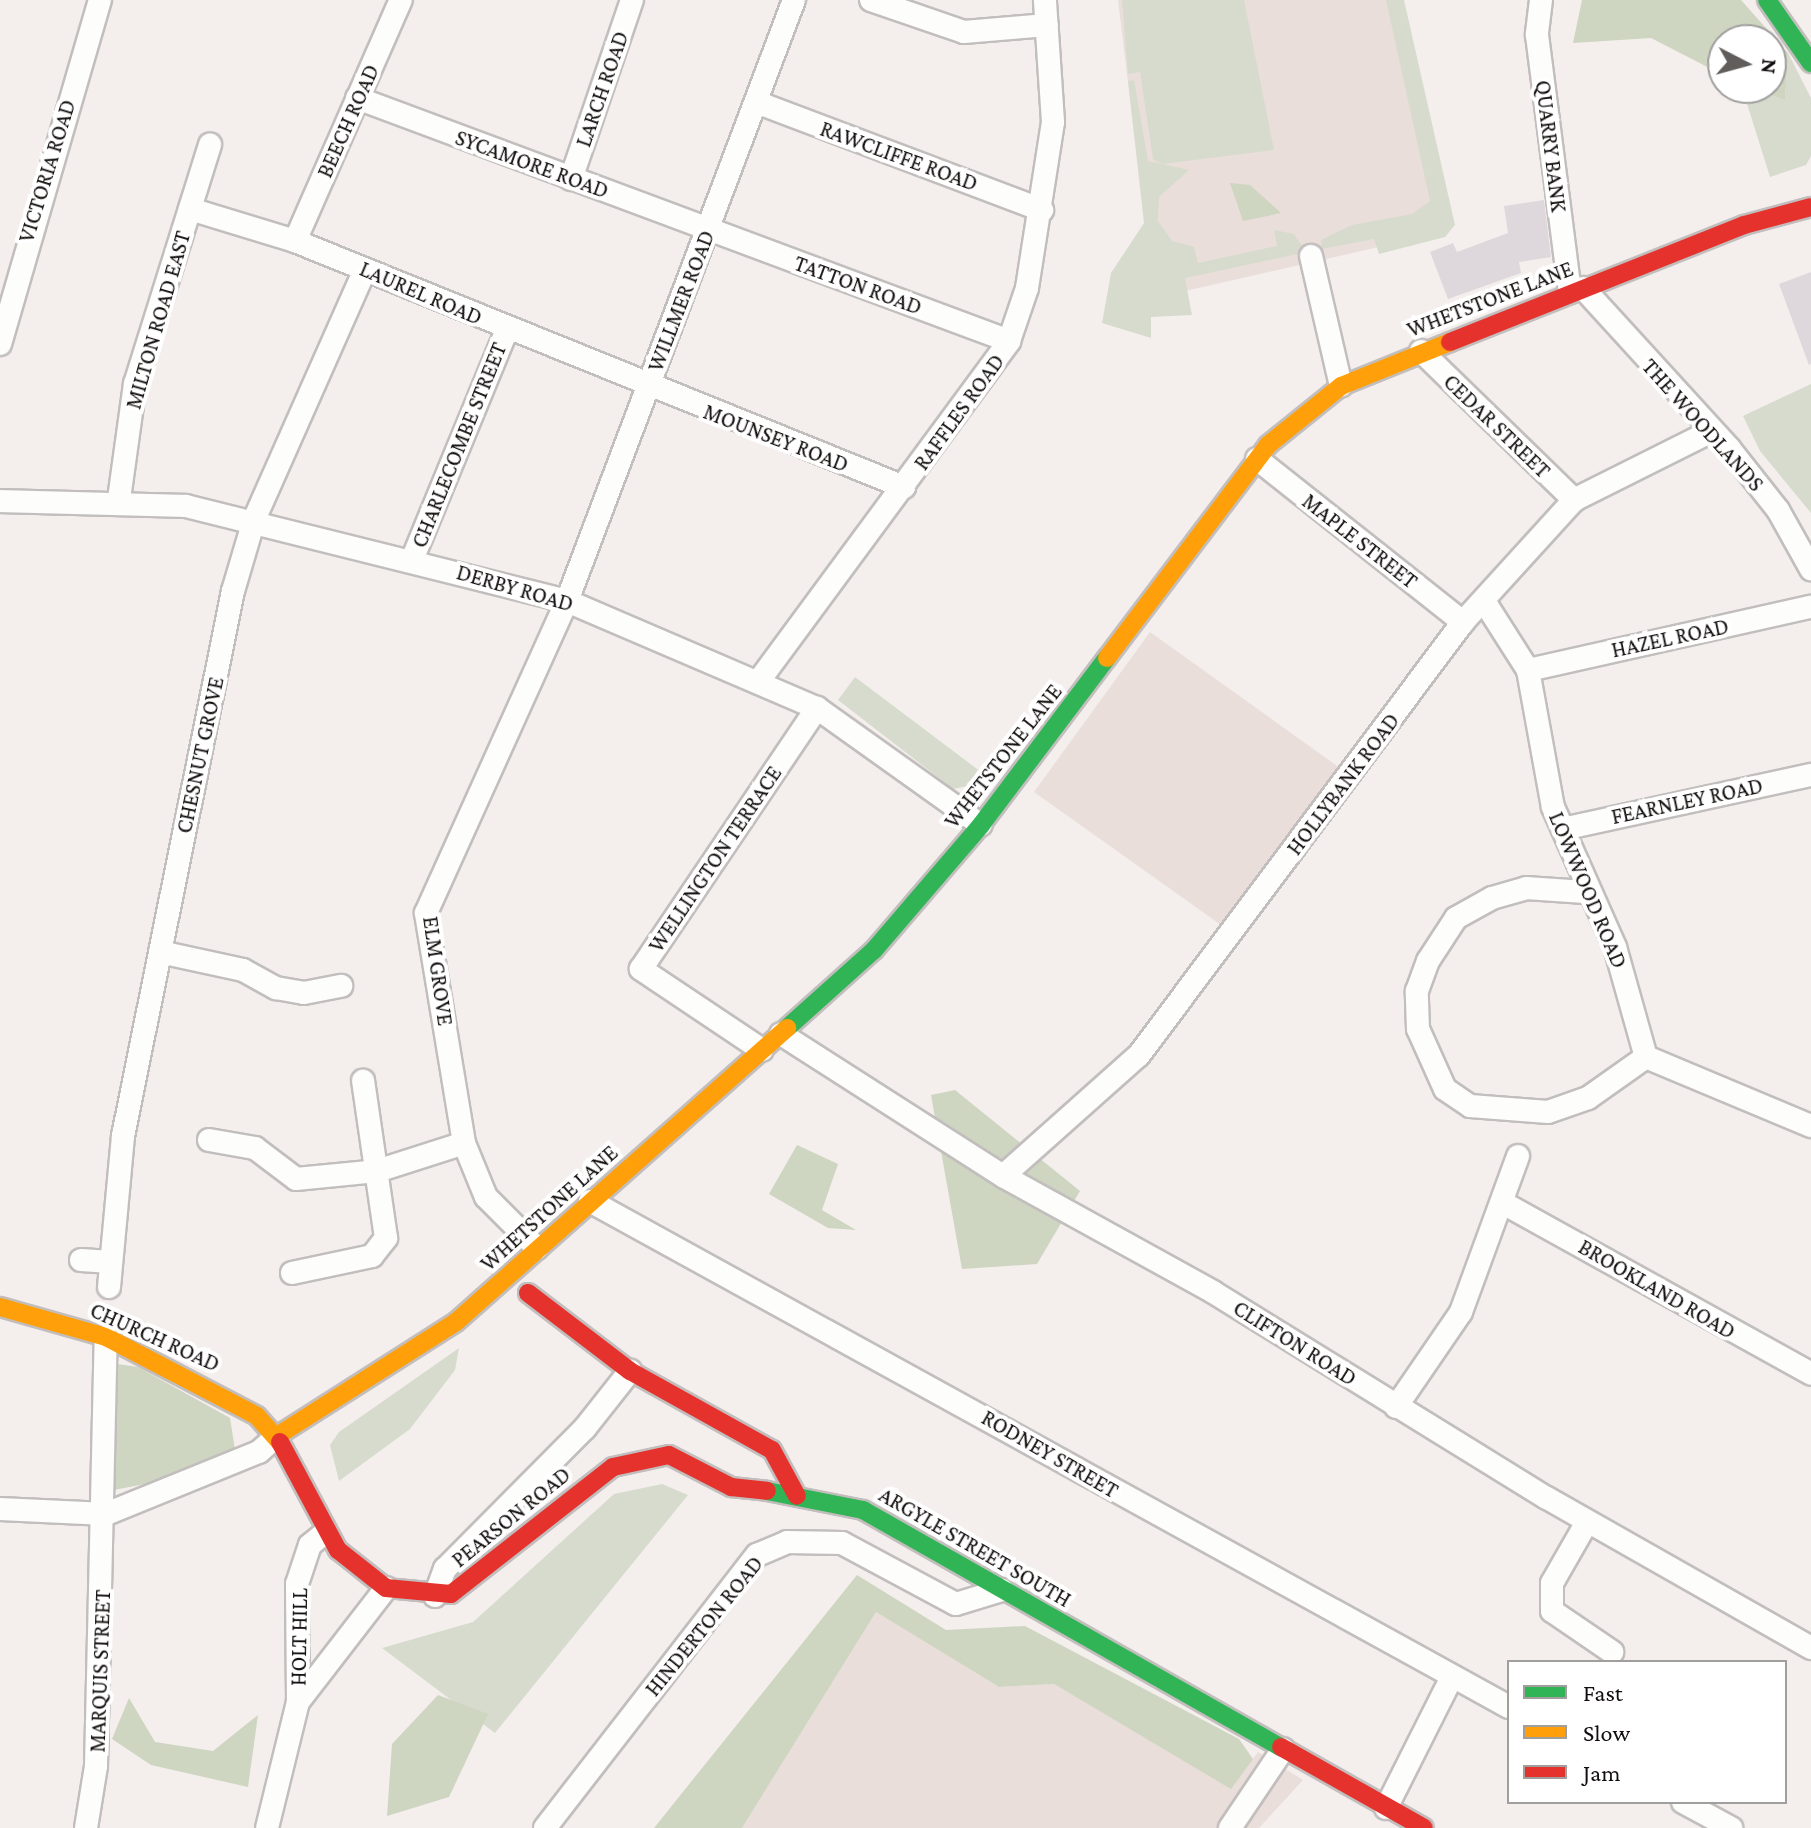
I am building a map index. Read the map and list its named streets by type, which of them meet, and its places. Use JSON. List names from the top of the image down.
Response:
{
  "streets": {
    "main road": [
      "WHETSTONE LANE",
      "CHURCH ROAD",
      "PEARSON ROAD",
      "ARGYLE STREET SOUTH"
    ],
    "street": [
      "LARCH ROAD",
      "BEECH ROAD",
      "QUARRY BANK",
      "RAWCLIFFE ROAD",
      "SYCAMORE ROAD",
      "VICTORIA ROAD",
      "TATTON ROAD",
      "LAUREL ROAD",
      "WILLMER ROAD",
      "MILTON ROAD EAST",
      "RAFFLES ROAD",
      "THE WOODLANDS",
      "CEDAR STREET",
      "MOUNSEY ROAD",
      "CHARLECOMBE STREET",
      "MAPLE STREET",
      "DERBY ROAD",
      "HAZEL ROAD",
      "CHESNUT GROVE",
      "HOLLYBANK ROAD",
      "FEARNLEY ROAD",
      "WELLINGTON TERRACE",
      "LOWWOOD ROAD",
      "ELM GROVE",
      "BROOKLAND ROAD",
      "CLIFTON ROAD",
      "RODNEY STREET",
      "HINDERTON ROAD",
      "HOLT HILL",
      "MARQUIS STREET"
    ]
  },
  "crossings": [
    ["LARCH ROAD", "SYCAMORE ROAD"],
    ["BEECH ROAD", "SYCAMORE ROAD"],
    ["BEECH ROAD", "LAUREL ROAD"],
    ["QUARRY BANK", "WHETSTONE LANE"],
    ["QUARRY BANK", "THE WOODLANDS"],
    ["RAWCLIFFE ROAD", "WILLMER ROAD"],
    ["RAWCLIFFE ROAD", "RAFFLES ROAD"],
    ["SYCAMORE ROAD", "TATTON ROAD"],
    ["SYCAMORE ROAD", "WILLMER ROAD"],
    ["TATTON ROAD", "WILLMER ROAD"],
    ["TATTON ROAD", "RAFFLES ROAD"],
    ["LAUREL ROAD", "WILLMER ROAD"],
    ["LAUREL ROAD", "MILTON ROAD EAST"],
    ["LAUREL ROAD", "MOUNSEY ROAD"],
    ["LAUREL ROAD", "CHARLECOMBE STREET"],
    ["LAUREL ROAD", "CHESNUT GROVE"],
    ["WHETSTONE LANE", "THE WOODLANDS"],
    ["WHETSTONE LANE", "CEDAR STREET"],
    ["WHETSTONE LANE", "MAPLE STREET"],
    ["WHETSTONE LANE", "DERBY ROAD"],
    ["WHETSTONE LANE", "WELLINGTON TERRACE"],
    ["WHETSTONE LANE", "ELM GROVE"],
    ["WHETSTONE LANE", "CHURCH ROAD"],
    ["WHETSTONE LANE", "CLIFTON ROAD"],
    ["WHETSTONE LANE", "RODNEY STREET"],
    ["WILLMER ROAD", "MOUNSEY ROAD"],
    ["WILLMER ROAD", "DERBY ROAD"],
    ["WILLMER ROAD", "ELM GROVE"],
    ["MILTON ROAD EAST", "DERBY ROAD"],
    ["RAFFLES ROAD", "MOUNSEY ROAD"],
    ["RAFFLES ROAD", "DERBY ROAD"],
    ["THE WOODLANDS", "HOLLYBANK ROAD"],
    ["CEDAR STREET", "HOLLYBANK ROAD"],
    ["CHARLECOMBE STREET", "DERBY ROAD"],
    ["MAPLE STREET", "HOLLYBANK ROAD"],
    ["DERBY ROAD", "CHESNUT GROVE"],
    ["DERBY ROAD", "WELLINGTON TERRACE"],
    ["DERBY ROAD", "ELM GROVE"],
    ["HAZEL ROAD", "LOWWOOD ROAD"],
    ["HOLLYBANK ROAD", "LOWWOOD ROAD"],
    ["HOLLYBANK ROAD", "CLIFTON ROAD"],
    ["FEARNLEY ROAD", "LOWWOOD ROAD"],
    ["CHURCH ROAD", "MARQUIS STREET"],
    ["PEARSON ROAD", "ARGYLE STREET SOUTH"],
    ["ARGYLE STREET SOUTH", "HINDERTON ROAD"]
  ],
  "legend": ["Fast", "Slow", "Jam"],
  "north": "right"
}
